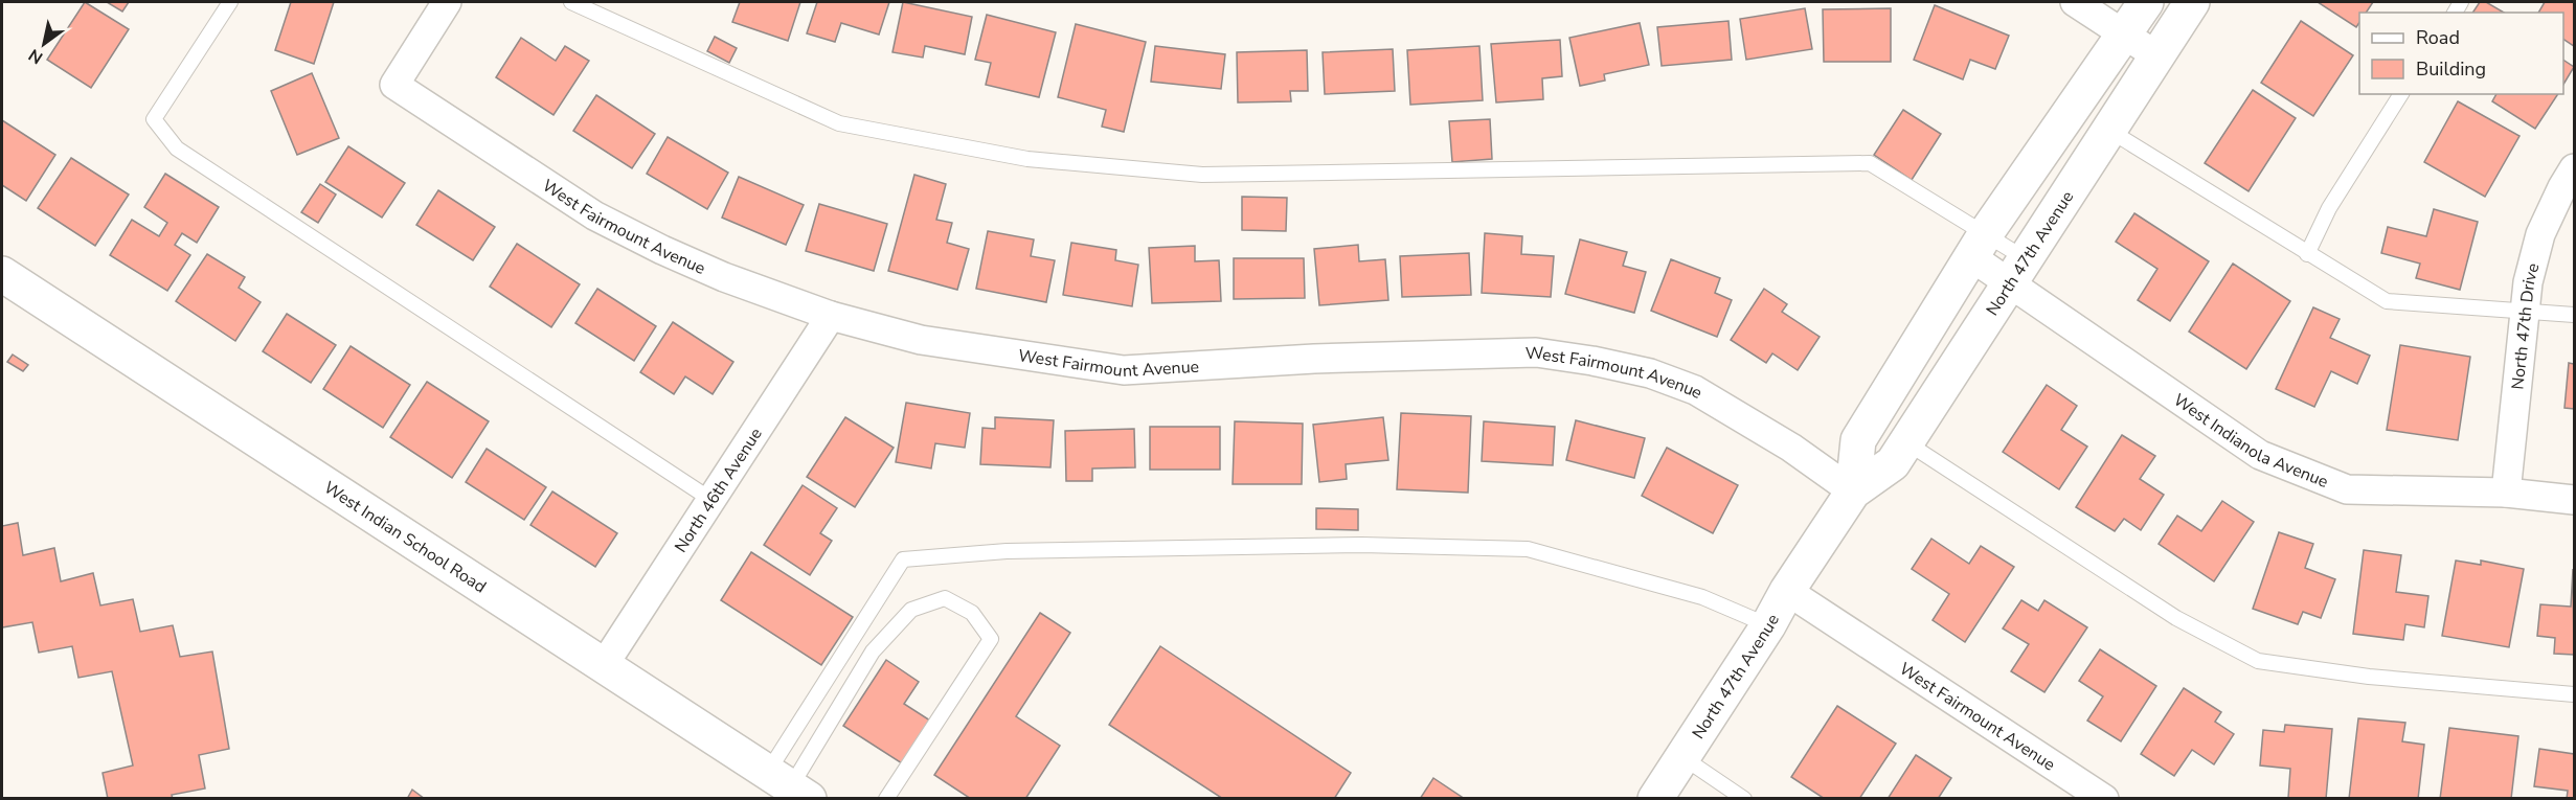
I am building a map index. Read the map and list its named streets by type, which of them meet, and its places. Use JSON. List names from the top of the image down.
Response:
{
  "streets": {
    "street": [
      "West Fairmount Avenue",
      "North 47th Avenue",
      "North 47th Drive",
      "West Indianola Avenue",
      "North 46th Avenue",
      "West Indian School Road"
    ]
  },
  "crossings": [
    ["West Fairmount Avenue", "North 47th Avenue"],
    ["West Fairmount Avenue", "North 46th Avenue"],
    ["North 47th Avenue", "West Indianola Avenue"],
    ["North 47th Drive", "West Indianola Avenue"],
    ["North 46th Avenue", "West Indian School Road"]
  ],
  "legend": ["Road", "Building"],
  "north": "bottom left"
}
